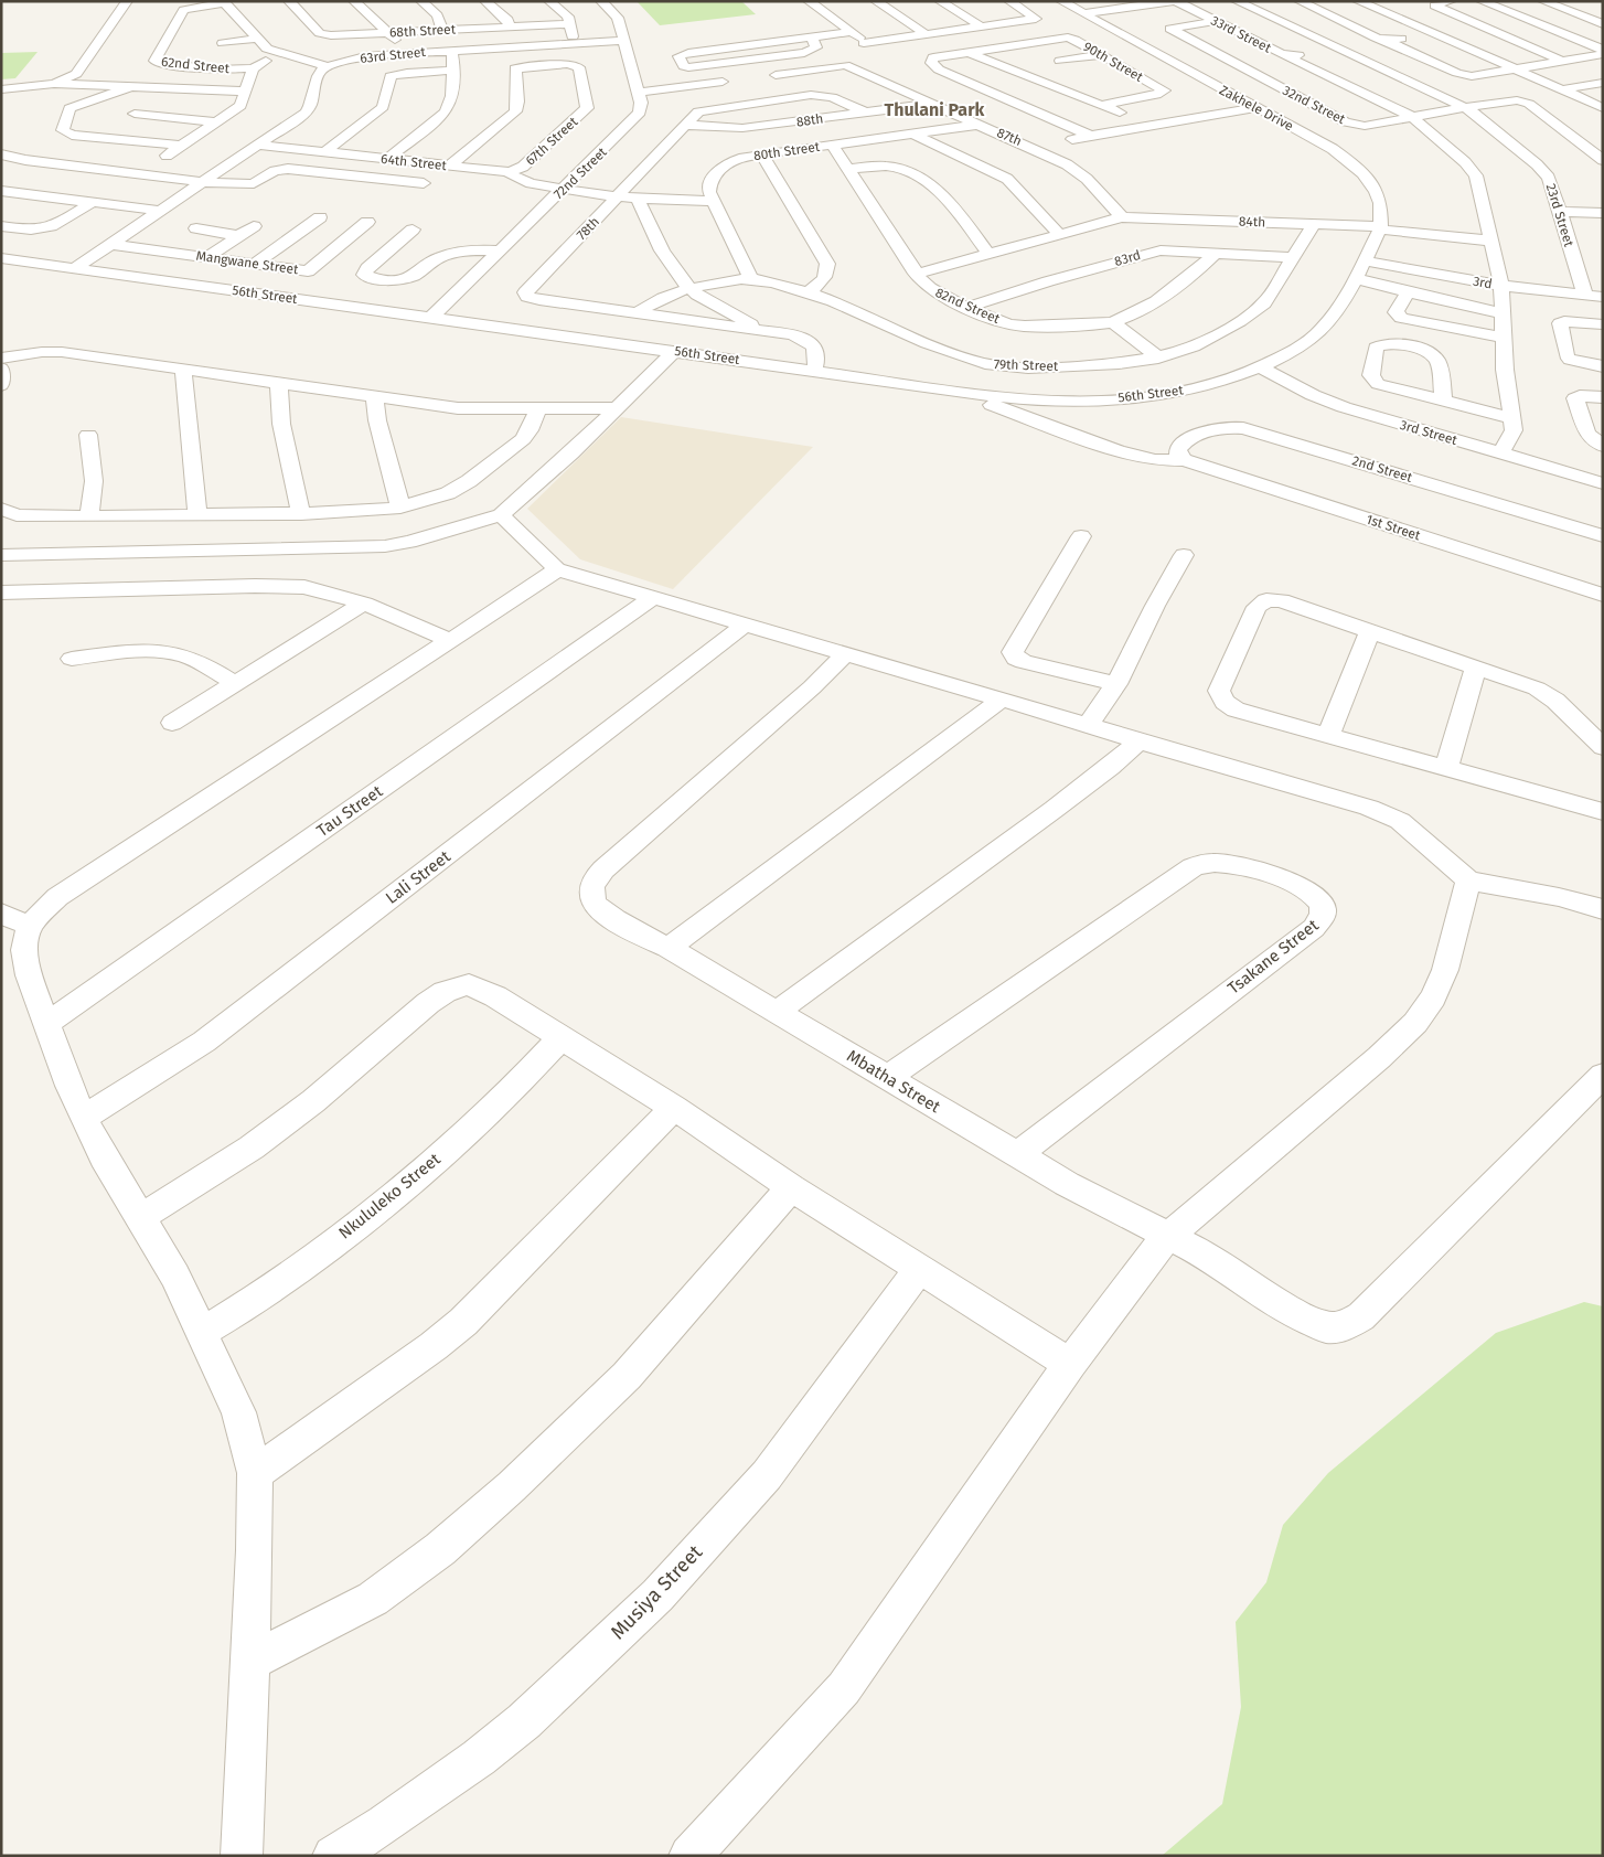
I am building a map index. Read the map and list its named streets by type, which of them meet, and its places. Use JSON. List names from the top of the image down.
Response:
{
  "streets": {
    "street": [
      "68th Street",
      "33rd Street",
      "63rd Street",
      "90th Street",
      "62nd Street",
      "32nd Street",
      "Zakhele Drive",
      "88th",
      "87th",
      "67th Street",
      "80th Street",
      "64th Street",
      "72nd Street",
      "23rd Street",
      "84th",
      "78th",
      "83rd",
      "Mangwane Street",
      "3rd",
      "56th Street",
      "82nd Street",
      "79th Street",
      "3rd Street",
      "2nd Street",
      "1st Street",
      "Tau Street",
      "Lali Street",
      "Tsakane Street",
      "Mbatha Street",
      "Nkululeko Street",
      "Musiya Street"
    ]
  },
  "crossings": [
    ["33rd Street", "32nd Street"],
    ["63rd Street", "62nd Street"],
    ["63rd Street", "72nd Street"],
    ["32nd Street", "23rd Street"],
    ["Zakhele Drive", "84th"],
    ["88th", "87th"],
    ["88th", "78th"],
    ["87th", "80th Street"],
    ["87th", "84th"],
    ["67th Street", "64th Street"],
    ["80th Street", "64th Street"],
    ["80th Street", "82nd Street"],
    ["64th Street", "72nd Street"],
    ["64th Street", "78th"],
    ["72nd Street", "56th Street"],
    ["23rd Street", "3rd"],
    ["84th", "82nd Street"],
    ["84th", "79th Street"],
    ["78th", "56th Street"],
    ["78th", "79th Street"],
    ["83rd", "82nd Street"],
    ["83rd", "79th Street"],
    ["3rd", "56th Street"],
    ["56th Street", "3rd Street"],
    ["56th Street", "1st Street"],
    ["2nd Street", "1st Street"],
    ["Tsakane Street", "Mbatha Street"]
  ],
  "districts": ["Thulani Park"]
}
